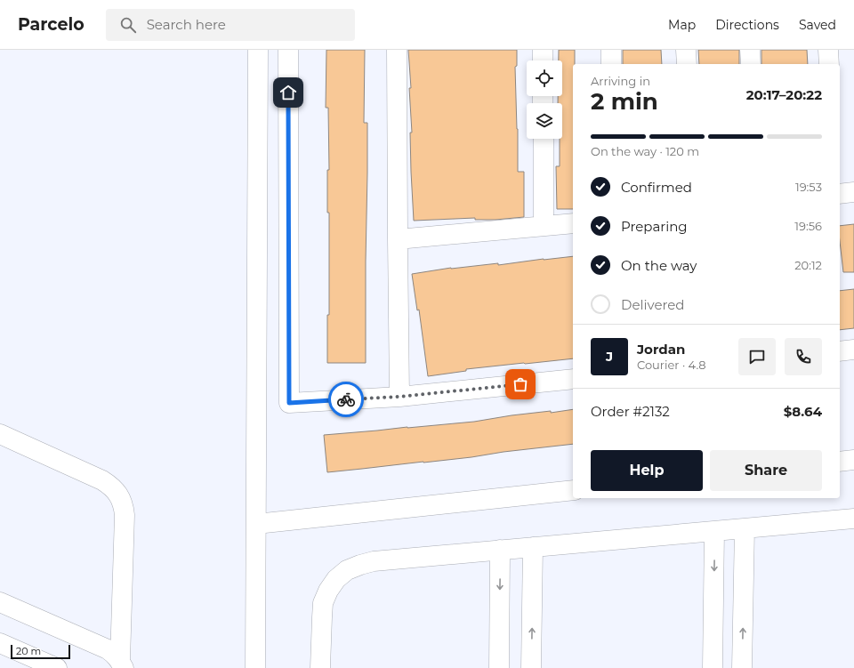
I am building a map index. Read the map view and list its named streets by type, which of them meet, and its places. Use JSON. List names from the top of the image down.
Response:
{
  "scale_bar": "20 m",
  "page": {
    "header": "Parcelo",
    "search": "Search here",
    "nav": ["Map", "Directions", "Saved"],
    "heading": ["2 min", "Arriving in", "20:17–20:22"],
    "panel": [
      "Jordan",
      "Courier · 4.8",
      "Order #2132",
      "$8.64"
    ],
    "bar": "On the way · 120 m",
    "list": [
      ["Confirmed", "19:53"],
      ["Preparing", "19:56"],
      ["On the way", "20:12"],
      "Delivered"
    ],
    "round": "J",
    "buttons": ["Help", "Share"],
    "scale": "20 m"
  }
}
